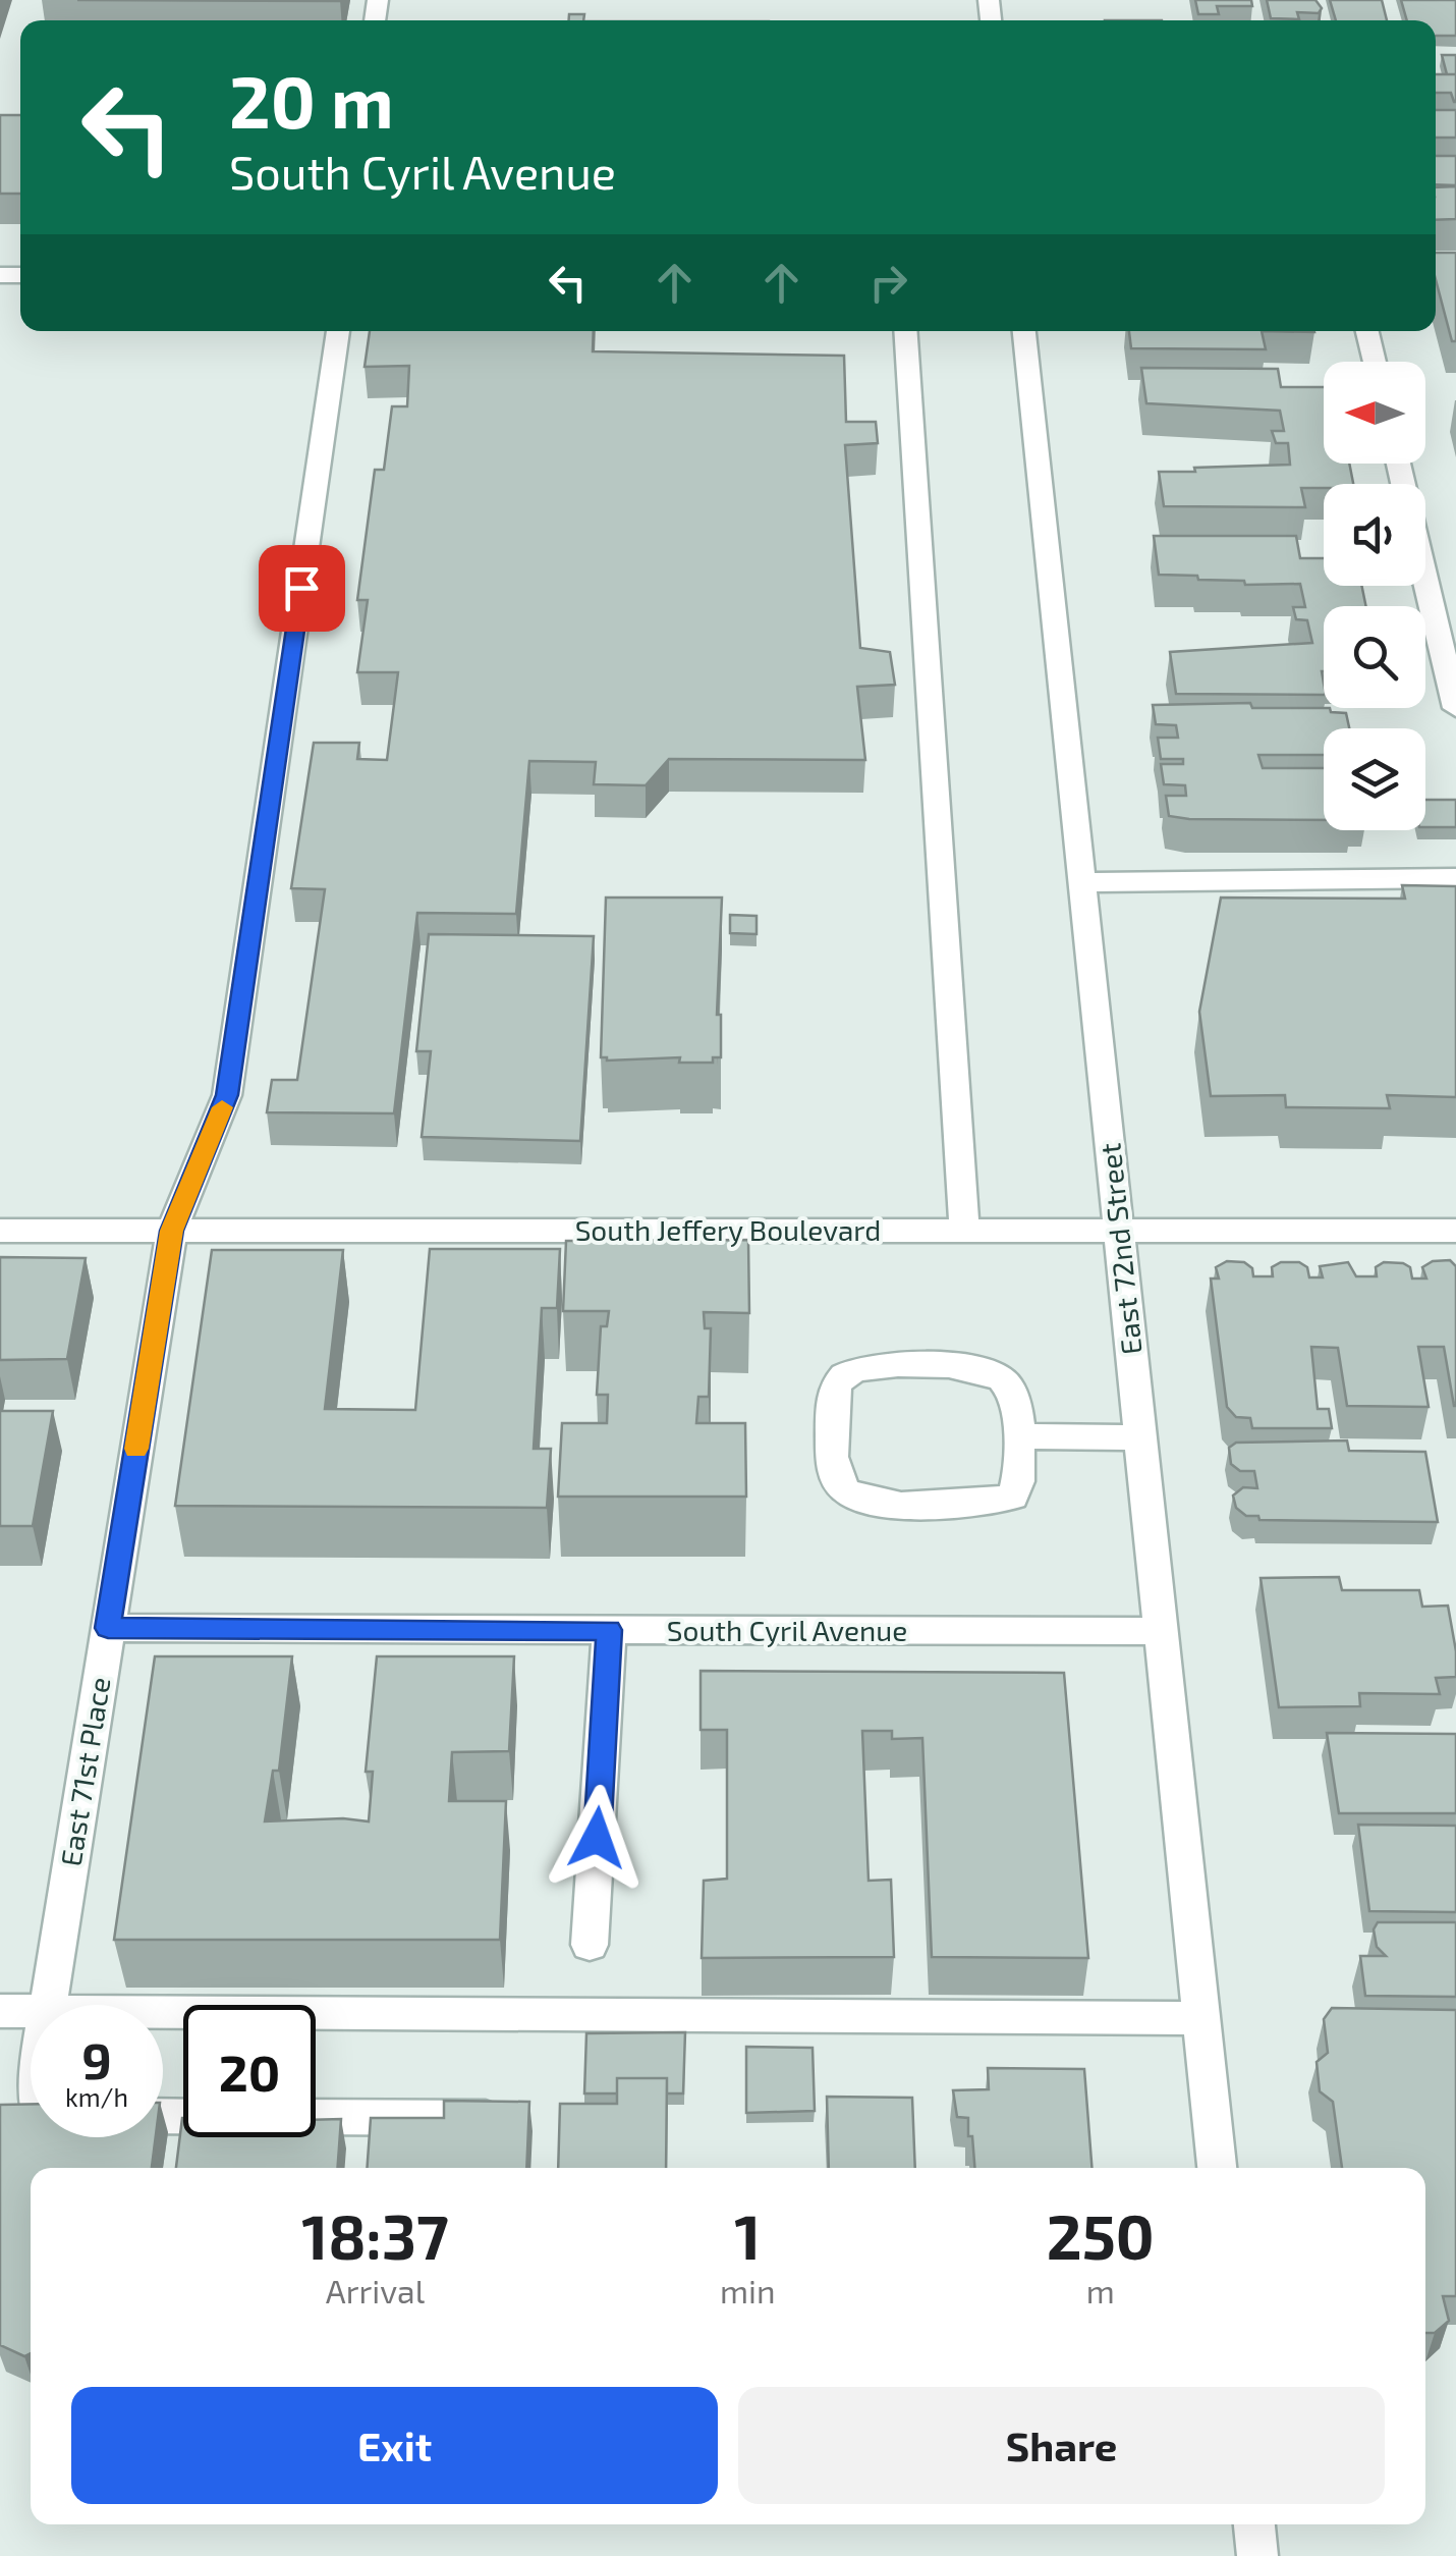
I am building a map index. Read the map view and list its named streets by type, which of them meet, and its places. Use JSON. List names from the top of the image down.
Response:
{
  "streets": {
    "street": [
      "South Jeffery Boulevard",
      "East 72nd Street",
      "South Cyril Avenue",
      "East 71st Place"
    ]
  },
  "crossings": [
    ["South Jeffery Boulevard", "East 72nd Street"],
    ["South Jeffery Boulevard", "East 71st Place"],
    ["East 72nd Street", "South Cyril Avenue"],
    ["South Cyril Avenue", "East 71st Place"]
  ],
  "north": "left",
  "page": {
    "turn": ["20 m", "South Cyril Avenue"],
    "speed": "9 km/h",
    "limit": "20",
    "eta": [
      "18:37",
      "Arrival",
      "1",
      "min",
      "250",
      "m"
    ],
    "buttons": ["Exit", "Share"]
  }
}
